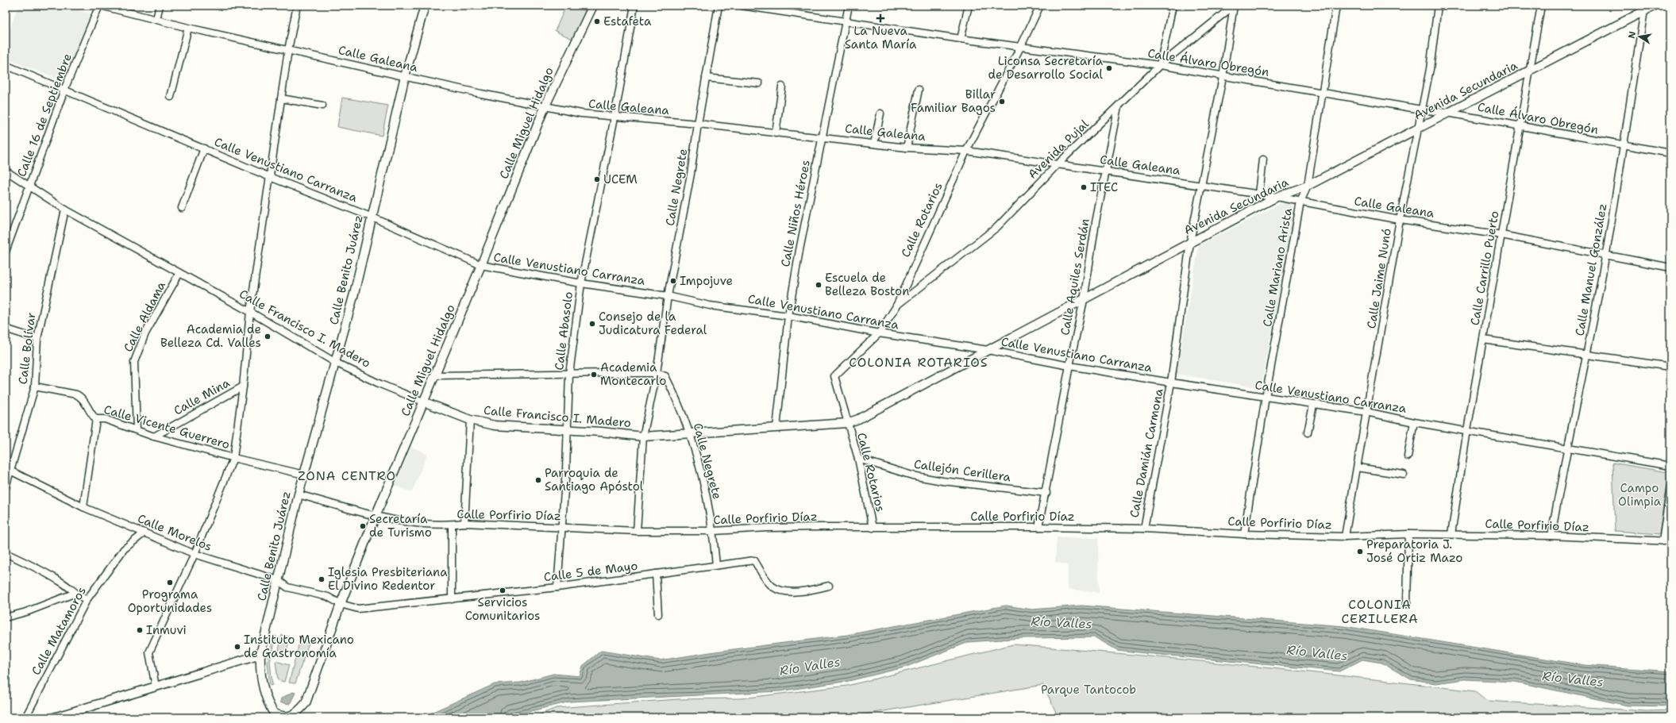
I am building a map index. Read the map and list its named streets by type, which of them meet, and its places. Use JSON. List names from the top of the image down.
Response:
{
  "streets": {
    "street": [
      "Calle Galeana",
      "Calle Álvaro Obregón",
      "Avenida Secundaria",
      "Calle 16 de Septiembre",
      "Calle Miguel Hidalgo",
      "Avenida Pujal",
      "Calle Venustiano Carranza",
      "Calle Negrete",
      "Calle Niños Héroes",
      "Calle Rotarios",
      "Calle Mariano Arista",
      "Calle Carrillo Puerto",
      "Calle Benito Juárez",
      "Calle Manuel González",
      "Calle Aquiles Serdán",
      "Calle Jaime Nunó",
      "Calle Aldama",
      "Calle Francisco I. Madero",
      "Calle Abasolo",
      "Calle Bolívar",
      "Calle Mina",
      "Calle Vicente Guerrero",
      "Calle Damián Carmona",
      "Callejón Cerillera",
      "Calle Porfirio Díaz",
      "Calle Morelos",
      "Calle 5 de Mayo",
      "Calle Matamoros"
    ]
  },
  "crossings": [
    ["Calle Galeana", "Avenida Secundaria"],
    ["Calle Galeana", "Calle 16 de Septiembre"],
    ["Calle Galeana", "Calle Miguel Hidalgo"],
    ["Calle Galeana", "Avenida Pujal"],
    ["Calle Galeana", "Calle Negrete"],
    ["Calle Galeana", "Calle Niños Héroes"],
    ["Calle Galeana", "Calle Rotarios"],
    ["Calle Galeana", "Calle Mariano Arista"],
    ["Calle Galeana", "Calle Carrillo Puerto"],
    ["Calle Galeana", "Calle Benito Juárez"],
    ["Calle Galeana", "Calle Manuel González"],
    ["Calle Galeana", "Calle Aquiles Serdán"],
    ["Calle Galeana", "Calle Jaime Nunó"],
    ["Calle Galeana", "Calle Abasolo"],
    ["Calle Galeana", "Calle Damián Carmona"],
    ["Calle Álvaro Obregón", "Avenida Secundaria"],
    ["Calle Álvaro Obregón", "Avenida Pujal"],
    ["Calle Álvaro Obregón", "Calle Niños Héroes"],
    ["Calle Álvaro Obregón", "Calle Rotarios"],
    ["Calle Álvaro Obregón", "Calle Mariano Arista"],
    ["Calle Álvaro Obregón", "Calle Carrillo Puerto"],
    ["Calle Álvaro Obregón", "Calle Manuel González"],
    ["Calle Álvaro Obregón", "Calle Jaime Nunó"],
    ["Calle Álvaro Obregón", "Calle Damián Carmona"],
    ["Avenida Secundaria", "Calle Venustiano Carranza"],
    ["Avenida Secundaria", "Calle Rotarios"],
    ["Avenida Secundaria", "Calle Mariano Arista"],
    ["Avenida Secundaria", "Calle Carrillo Puerto"],
    ["Avenida Secundaria", "Calle Manuel González"],
    ["Avenida Secundaria", "Calle Aquiles Serdán"],
    ["Avenida Secundaria", "Calle Jaime Nunó"],
    ["Avenida Secundaria", "Calle Francisco I. Madero"],
    ["Avenida Secundaria", "Calle Damián Carmona"],
    ["Calle 16 de Septiembre", "Calle Venustiano Carranza"],
    ["Calle 16 de Septiembre", "Calle Francisco I. Madero"],
    ["Calle Miguel Hidalgo", "Calle Venustiano Carranza"],
    ["Calle Miguel Hidalgo", "Calle Benito Juárez"],
    ["Calle Miguel Hidalgo", "Calle Francisco I. Madero"],
    ["Calle Miguel Hidalgo", "Calle Porfirio Díaz"],
    ["Calle Miguel Hidalgo", "Calle Morelos"],
    ["Calle Miguel Hidalgo", "Calle 5 de Mayo"],
    ["Avenida Pujal", "Calle Rotarios"],
    ["Avenida Pujal", "Calle Aquiles Serdán"],
    ["Avenida Pujal", "Calle Damián Carmona"],
    ["Calle Venustiano Carranza", "Calle Negrete"],
    ["Calle Venustiano Carranza", "Calle Niños Héroes"],
    ["Calle Venustiano Carranza", "Calle Rotarios"],
    ["Calle Venustiano Carranza", "Calle Mariano Arista"],
    ["Calle Venustiano Carranza", "Calle Carrillo Puerto"],
    ["Calle Venustiano Carranza", "Calle Benito Juárez"],
    ["Calle Venustiano Carranza", "Calle Manuel González"],
    ["Calle Venustiano Carranza", "Calle Aquiles Serdán"],
    ["Calle Venustiano Carranza", "Calle Jaime Nunó"],
    ["Calle Venustiano Carranza", "Calle Abasolo"],
    ["Calle Venustiano Carranza", "Calle Damián Carmona"],
    ["Calle Negrete", "Calle Francisco I. Madero"],
    ["Calle Negrete", "Calle Porfirio Díaz"],
    ["Calle Negrete", "Calle 5 de Mayo"],
    ["Calle Niños Héroes", "Calle Francisco I. Madero"],
    ["Calle Rotarios", "Calle Francisco I. Madero"],
    ["Calle Rotarios", "Callejón Cerillera"],
    ["Calle Rotarios", "Calle Porfirio Díaz"],
    ["Calle Mariano Arista", "Calle Porfirio Díaz"],
    ["Calle Carrillo Puerto", "Calle Porfirio Díaz"],
    ["Calle Benito Juárez", "Calle Francisco I. Madero"],
    ["Calle Benito Juárez", "Calle Vicente Guerrero"],
    ["Calle Benito Juárez", "Calle Morelos"],
    ["Calle Manuel González", "Calle Porfirio Díaz"],
    ["Calle Aquiles Serdán", "Callejón Cerillera"],
    ["Calle Aquiles Serdán", "Calle Porfirio Díaz"],
    ["Calle Jaime Nunó", "Calle Porfirio Díaz"],
    ["Calle Aldama", "Calle Francisco I. Madero"],
    ["Calle Aldama", "Calle Vicente Guerrero"],
    ["Calle Francisco I. Madero", "Calle Abasolo"],
    ["Calle Francisco I. Madero", "Calle Bolívar"],
    ["Calle Abasolo", "Calle Porfirio Díaz"],
    ["Calle Abasolo", "Calle 5 de Mayo"],
    ["Calle Bolívar", "Calle Vicente Guerrero"],
    ["Calle Bolívar", "Calle Morelos"],
    ["Calle Mina", "Calle Vicente Guerrero"],
    ["Calle Damián Carmona", "Calle Porfirio Díaz"],
    ["Calle Morelos", "Calle 5 de Mayo"],
    ["Calle Morelos", "Calle Matamoros"]
  ],
  "districts": ["COLONIA ROTARIOS", "ZONA CENTRO", "COLONIA CERILLERA"],
  "water": ["Río Valles"],
  "parks": ["Campo Olimpia", "Parque Tantocob"],
  "places": {
    "health": ["La Nueva Santa María"],
    "other": [
      "Estafeta",
      "Liconsa Secretaría de Desarrollo Social",
      "Billar Familiar Bagos",
      "UCEM",
      "ITEC",
      "Impojuve",
      "Escuela de Belleza Boston",
      "Consejo de la Judicatura Federal",
      "Academia de Belleza Cd. Valles",
      "Academia Montecarlo",
      "Parroquia de Santiago Apóstol",
      "Secretaría de Turismo",
      "Preparatoria J. José Ortiz Mazo",
      "Iglesia Presbiteriana El Divino Redentor",
      "Programa Oportunidades",
      "Servicios Comunitarios",
      "Inmuvi",
      "Instituto Mexicano de Gastronomía"
    ]
  },
  "north": "left"
}
